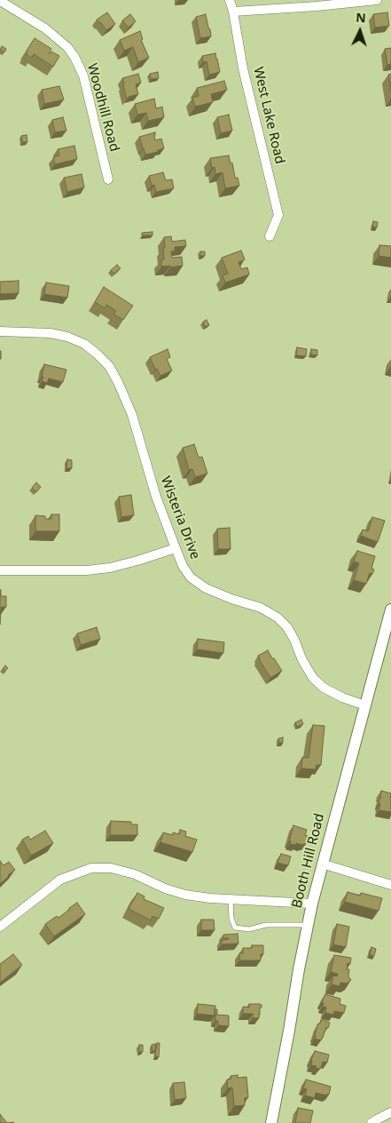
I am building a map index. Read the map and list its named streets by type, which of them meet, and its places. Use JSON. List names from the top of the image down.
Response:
{
  "streets": {
    "street": [
      "Woodhill Road",
      "West Lake Road",
      "Wisteria Drive",
      "Booth Hill Road"
    ]
  },
  "crossings": [
    ["Wisteria Drive", "Booth Hill Road"]
  ],
  "north": "top"
}
